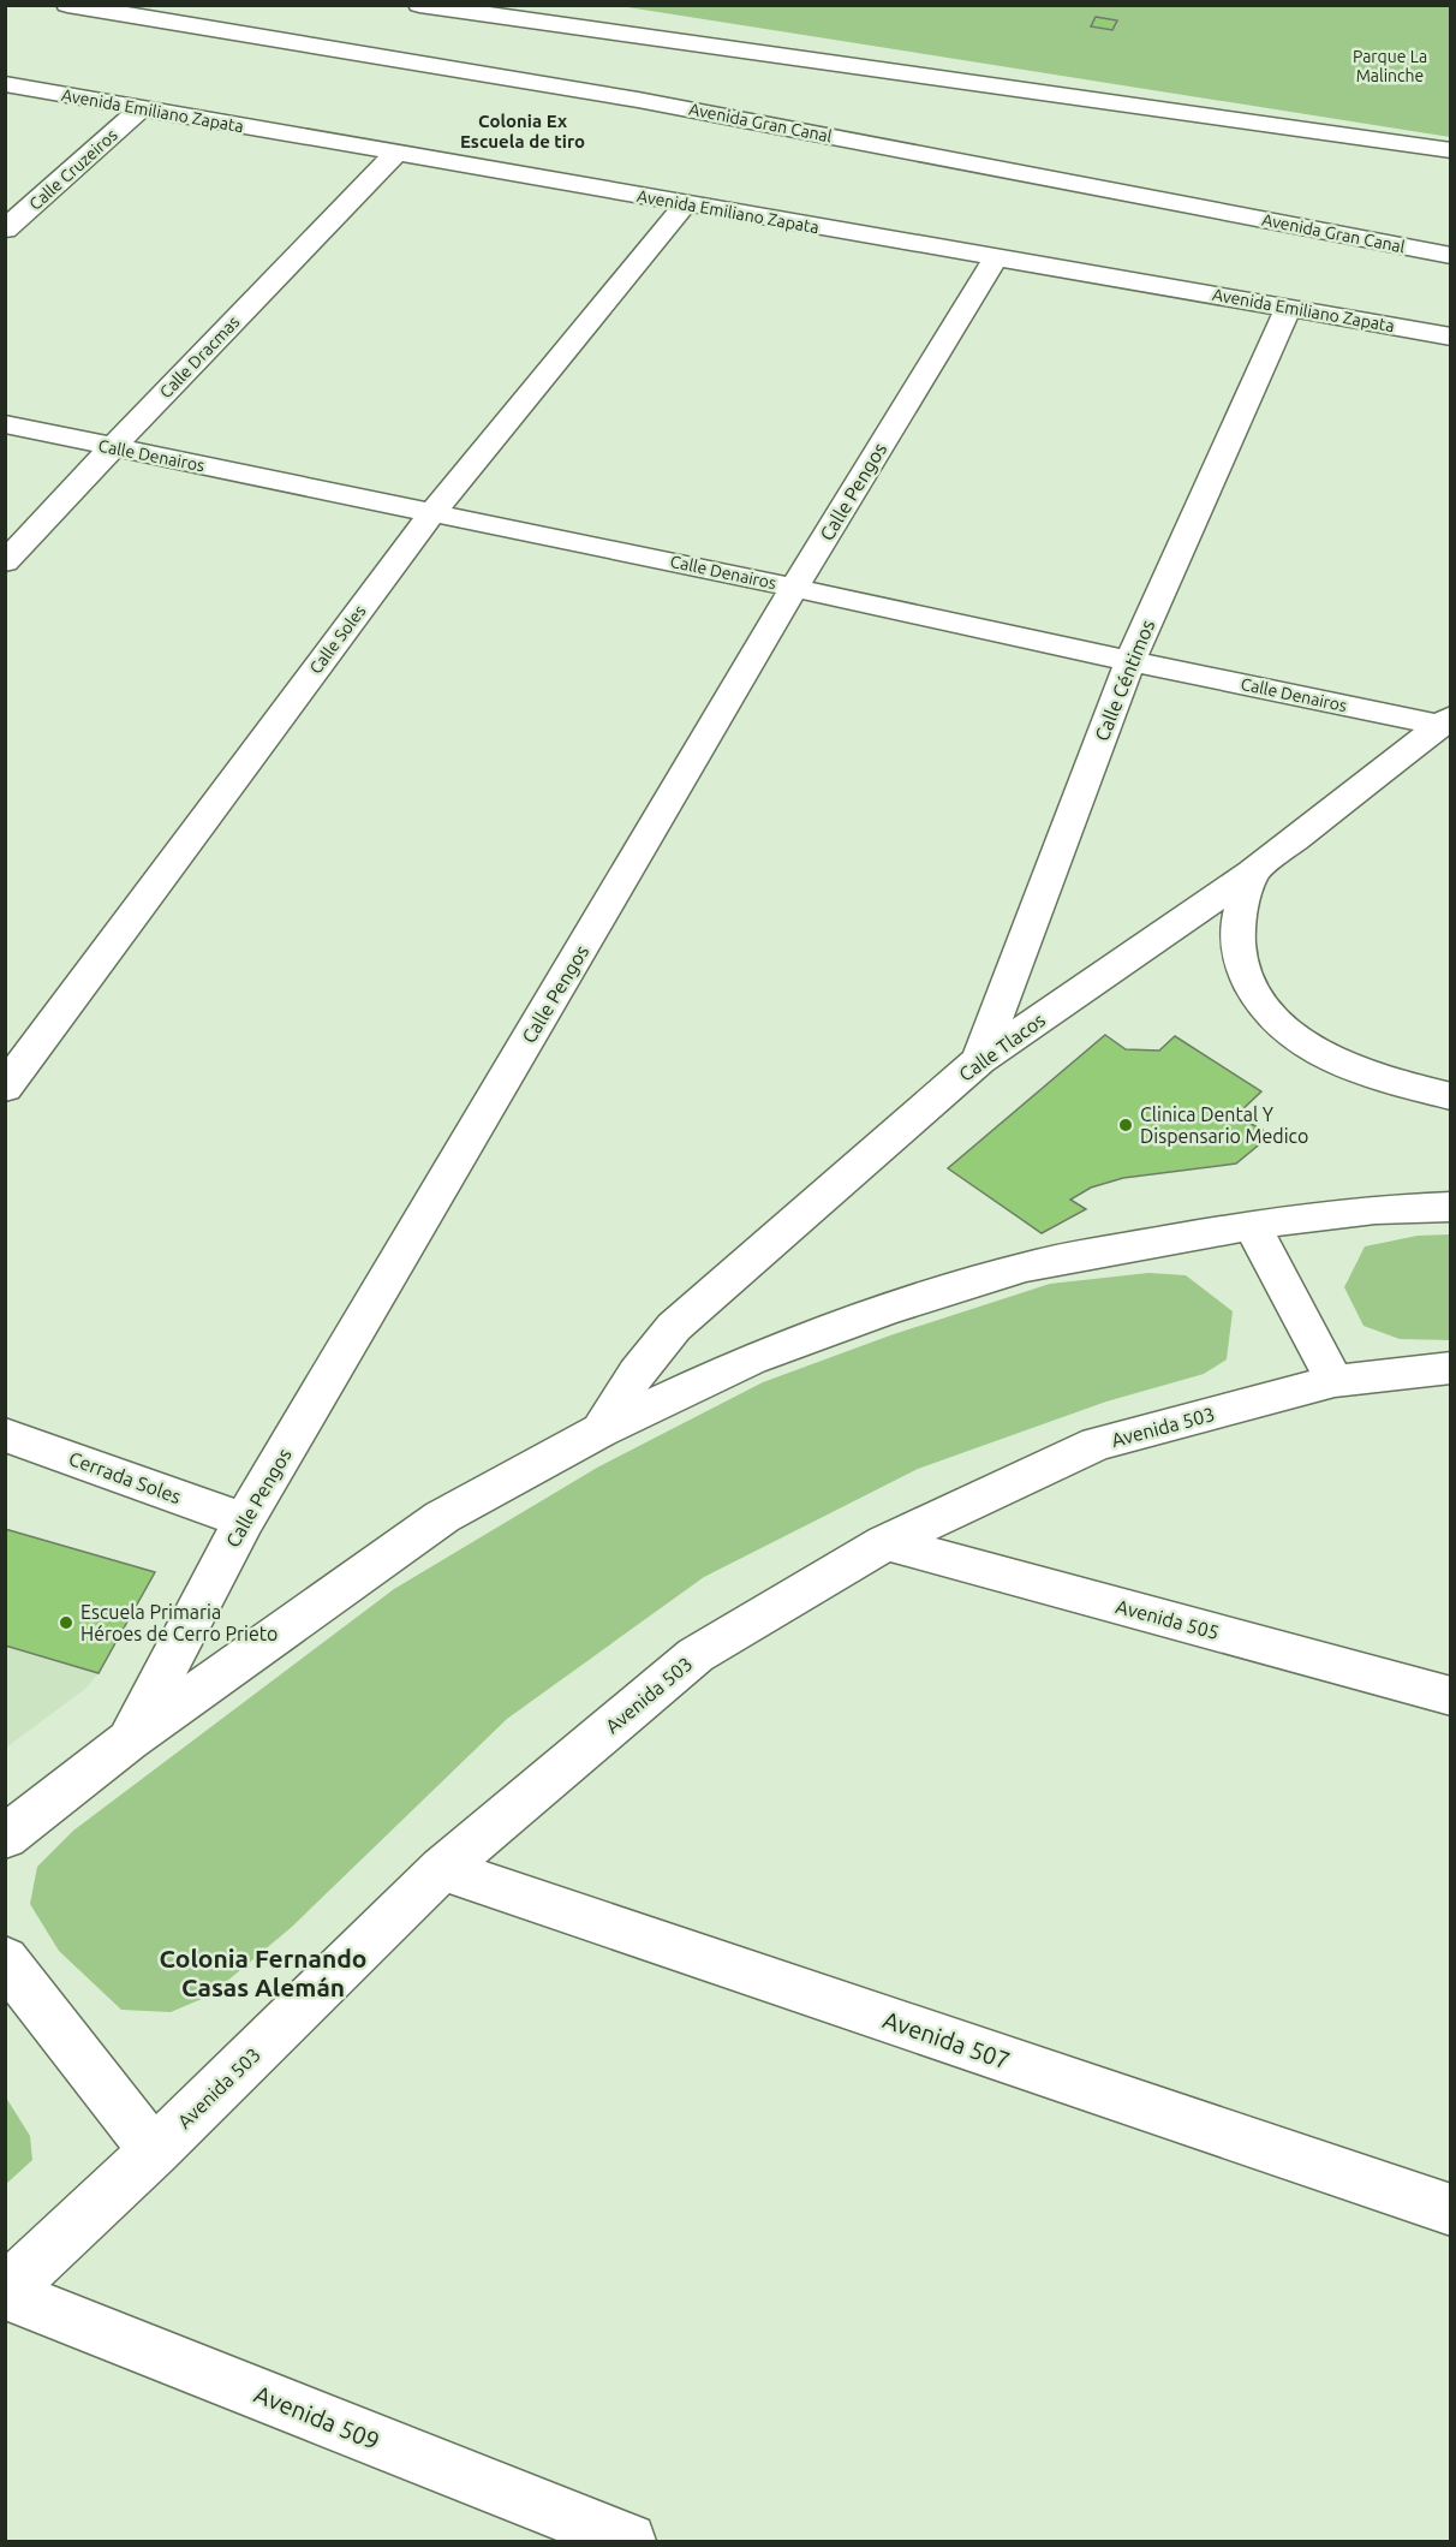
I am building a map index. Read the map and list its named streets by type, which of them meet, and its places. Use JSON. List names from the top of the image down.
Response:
{
  "streets": {
    "street": [
      "Avenida Emiliano Zapata",
      "Avenida Gran Canal",
      "Calle Cruzeiros",
      "Calle Dracmas",
      "Calle Denairos",
      "Calle Pengos",
      "Calle Soles",
      "Calle Céntimos",
      "Calle Tlacos",
      "Avenida 503",
      "Cerrada Soles",
      "Avenida 505",
      "Avenida 507",
      "Avenida 509"
    ]
  },
  "crossings": [
    ["Avenida Emiliano Zapata", "Calle Cruzeiros"],
    ["Avenida Emiliano Zapata", "Calle Dracmas"],
    ["Avenida Emiliano Zapata", "Calle Pengos"],
    ["Avenida Emiliano Zapata", "Calle Soles"],
    ["Avenida Emiliano Zapata", "Calle Céntimos"],
    ["Calle Dracmas", "Calle Denairos"],
    ["Calle Denairos", "Calle Pengos"],
    ["Calle Denairos", "Calle Soles"],
    ["Calle Denairos", "Calle Céntimos"],
    ["Calle Denairos", "Calle Tlacos"],
    ["Calle Pengos", "Cerrada Soles"],
    ["Calle Céntimos", "Calle Tlacos"],
    ["Avenida 503", "Avenida 505"],
    ["Avenida 503", "Avenida 507"],
    ["Avenida 503", "Avenida 509"]
  ],
  "districts": ["Colonia Ex Escuela de tiro", "Colonia Fernando Casas Alemán"],
  "parks": ["Parque La Malinche"],
  "places": ["Clinica Dental Y Dispensario Medico", "Escuela Primaria Héroes de Cerro Prieto"]
}
